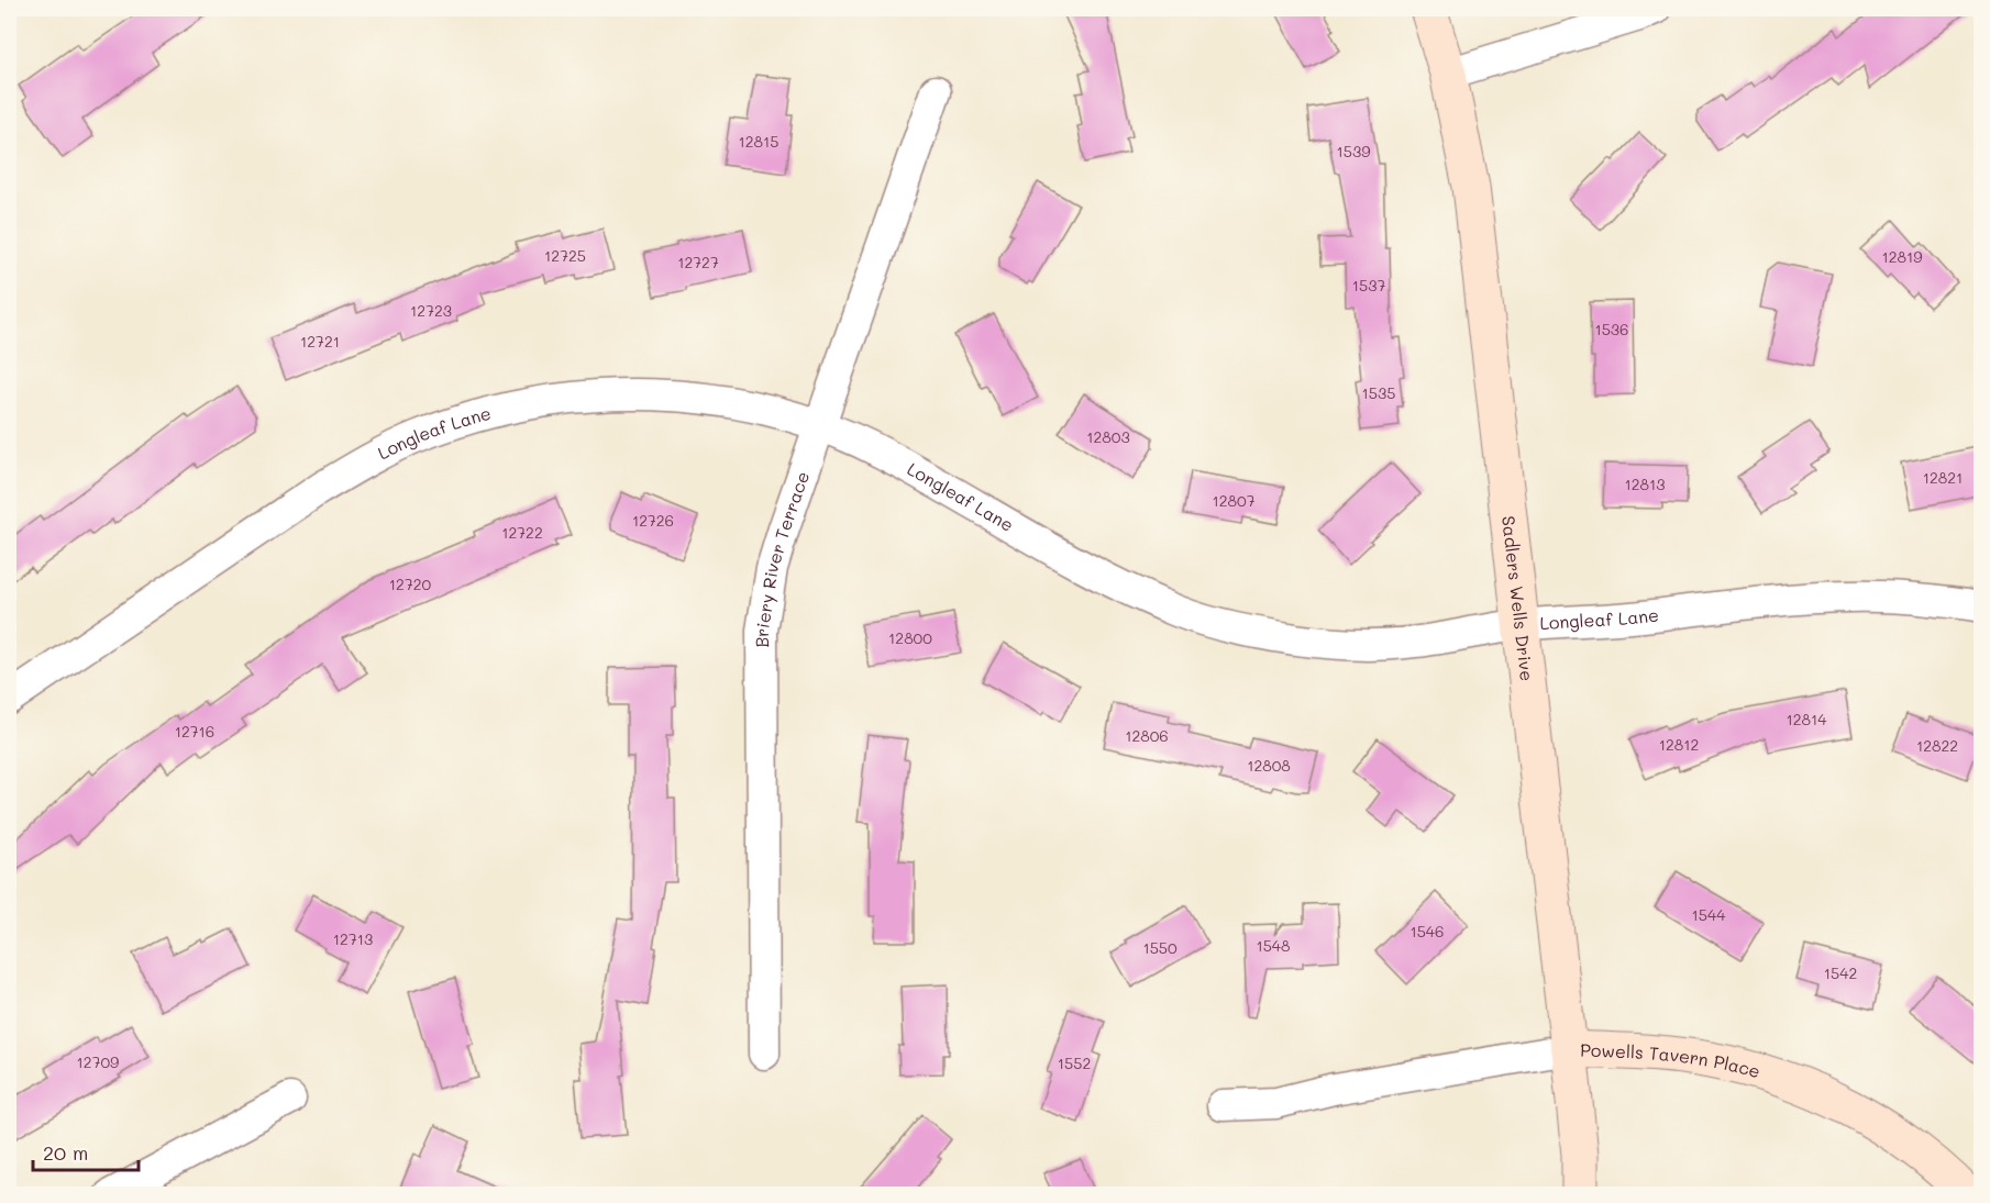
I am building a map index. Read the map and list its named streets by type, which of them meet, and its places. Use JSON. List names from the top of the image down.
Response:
{
  "streets": {
    "street": [
      "Longleaf Lane",
      "Briery River Terrace",
      "Sadlers Wells Drive",
      "Powells Tavern Place"
    ]
  },
  "crossings": [
    ["Longleaf Lane", "Briery River Terrace"],
    ["Longleaf Lane", "Sadlers Wells Drive"],
    ["Sadlers Wells Drive", "Powells Tavern Place"]
  ],
  "house_numbers": [
    "12815",
    "1539",
    "12725",
    "12819",
    "12727",
    "1537",
    "12723",
    "1536",
    "12721",
    "1535",
    "12803",
    "12821",
    "12813",
    "12807",
    "12726",
    "12722",
    "12720",
    "12800",
    "12814",
    "12716",
    "12806",
    "12812",
    "12822",
    "12808",
    "1544",
    "1546",
    "12713",
    "1548",
    "1550",
    "1542",
    "12709",
    "1552"
  ],
  "scale_bar": "20 m"
}
